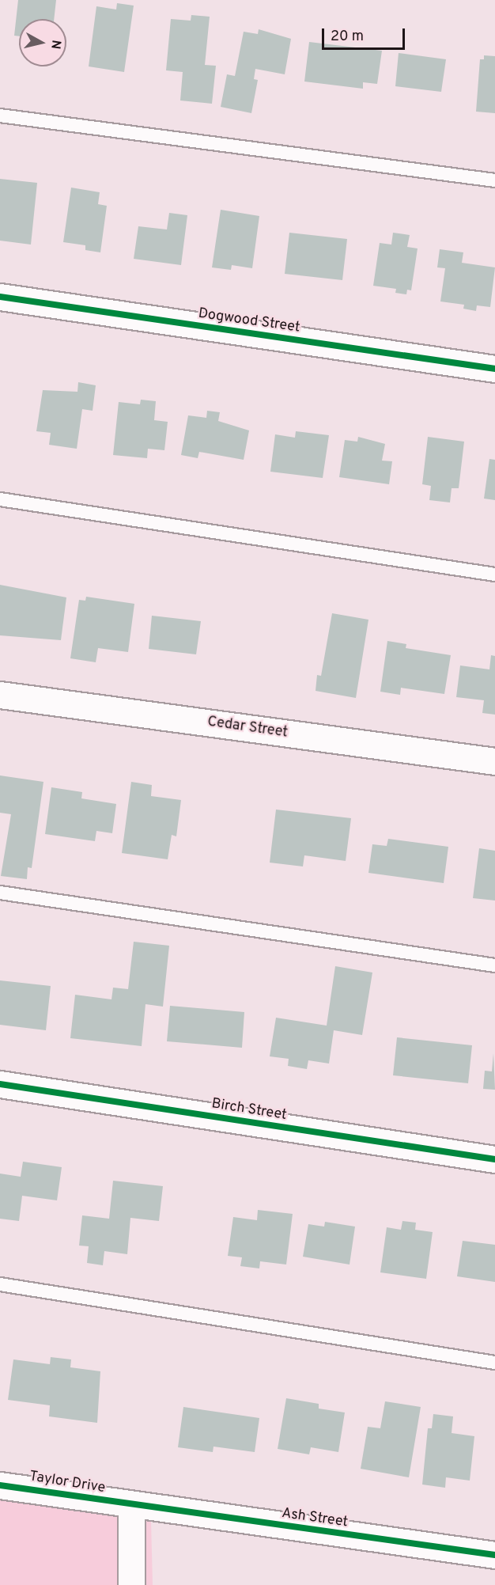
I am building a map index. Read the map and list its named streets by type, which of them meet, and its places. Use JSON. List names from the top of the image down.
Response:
{
  "streets": {
    "street": [
      "Dogwood Street",
      "Cedar Street",
      "Birch Street",
      "Taylor Drive",
      "Ash Street"
    ]
  },
  "crossings": [
    ["Taylor Drive", "Ash Street"]
  ],
  "scale_bar": "20 m",
  "north": "right"
}
